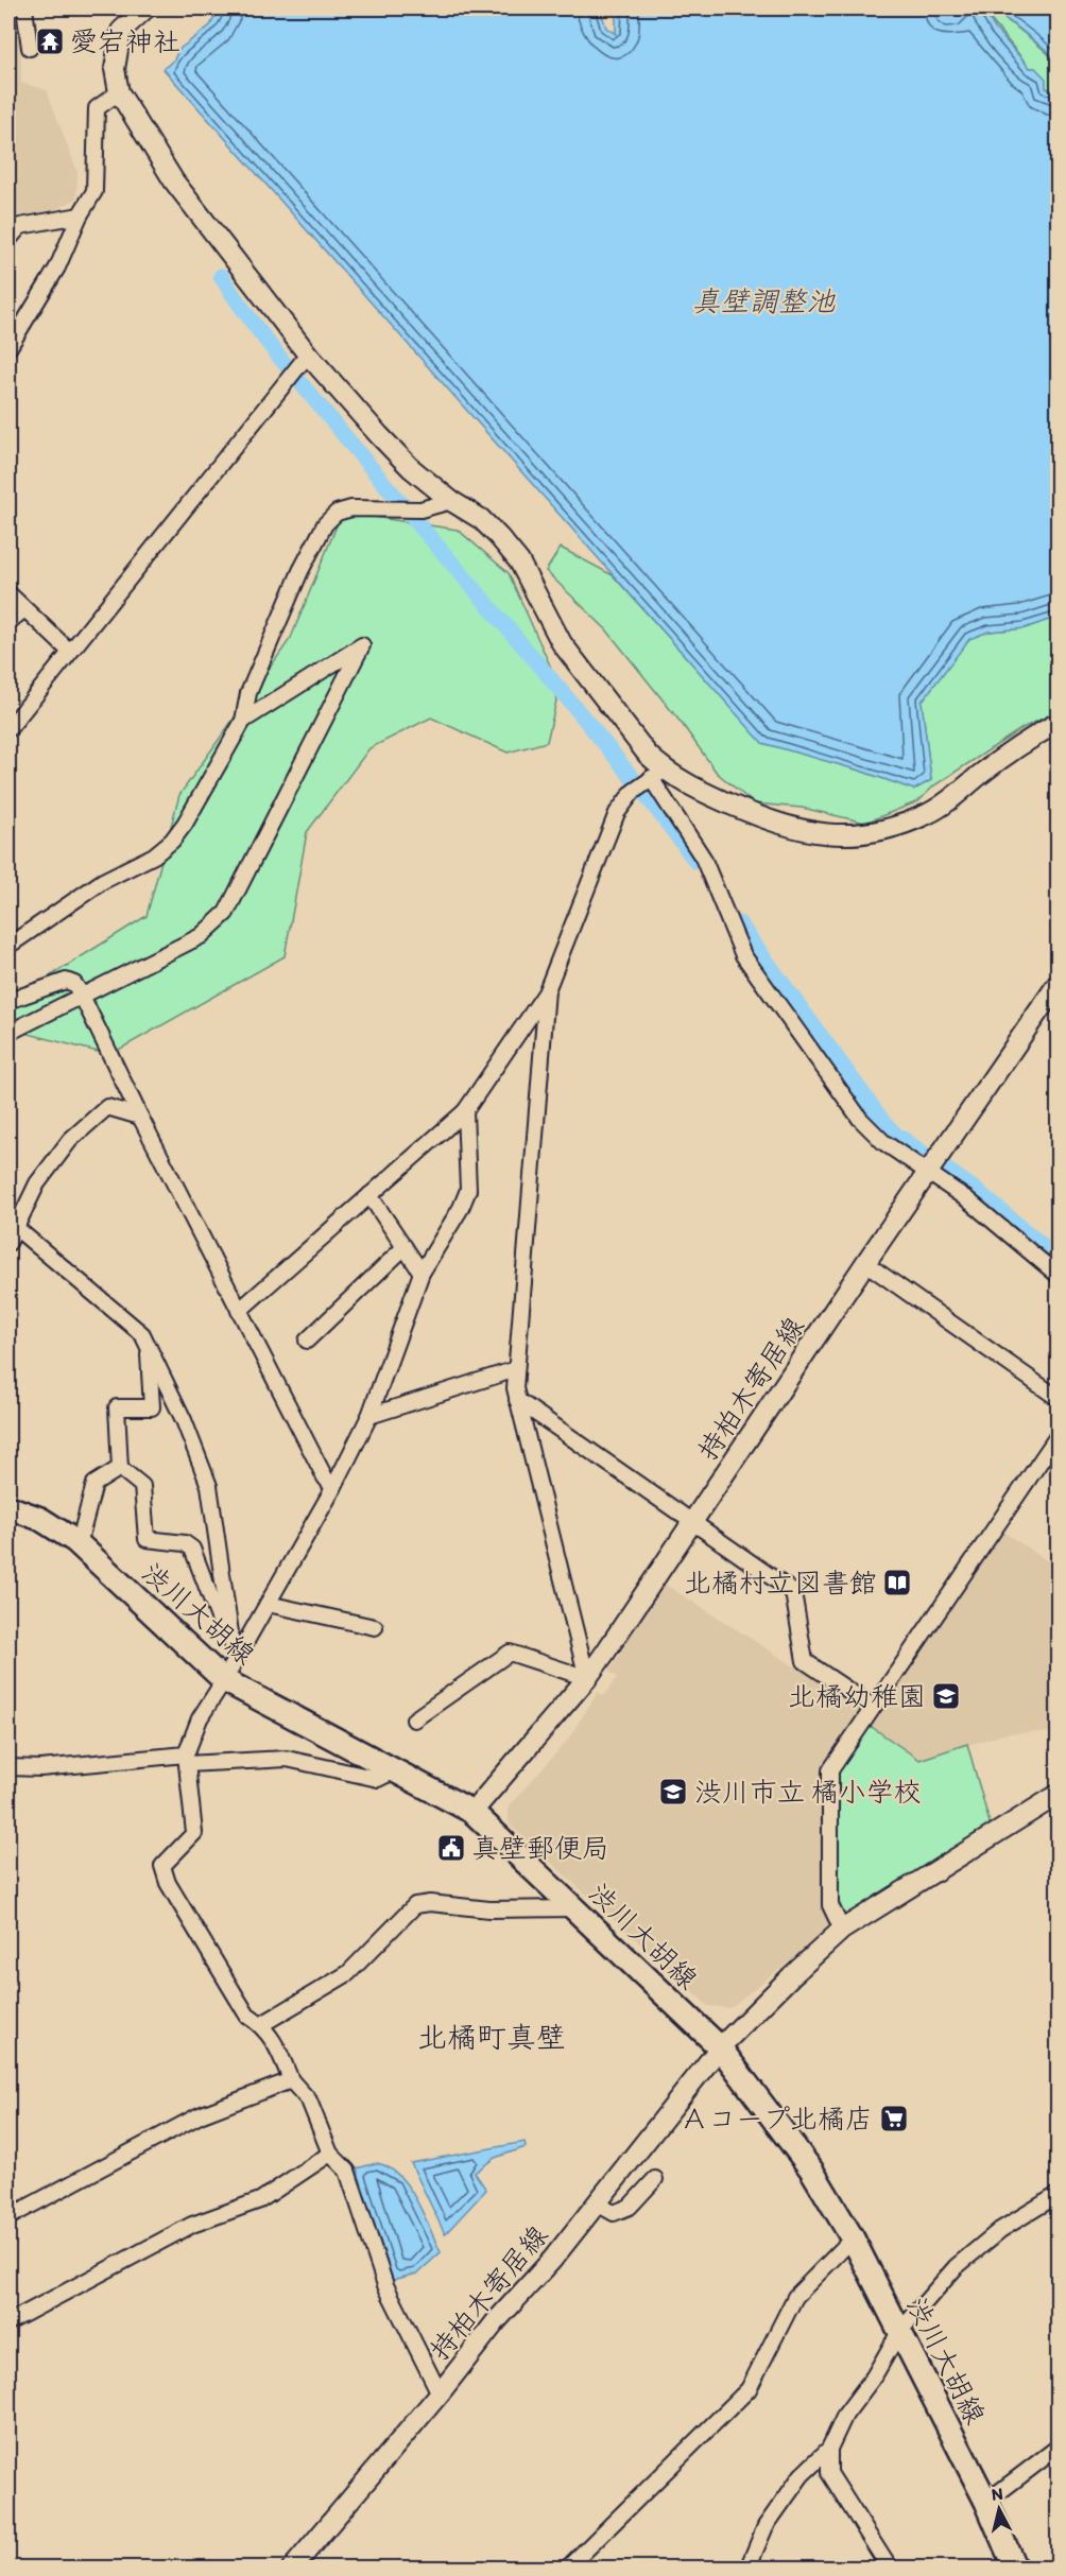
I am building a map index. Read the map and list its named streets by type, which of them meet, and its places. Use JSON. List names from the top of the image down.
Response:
{
  "streets": {
    "main road": ["渋川大胡線"],
    "street": ["持柏木寄居線"]
  },
  "crossings": [
    ["持柏木寄居線", "渋川大胡線"]
  ],
  "districts": ["北橘町真壁"],
  "water": ["真壁調整池"],
  "places": {
    "temple": ["愛宕神社"],
    "library": ["北橘村立図書館"],
    "school or university": ["北橘幼稚園", "渋川市立 橘小学校"],
    "public building": ["真壁郵便局"],
    "supermarket": ["Ａコープ北橘店"]
  },
  "north": "top"
}
